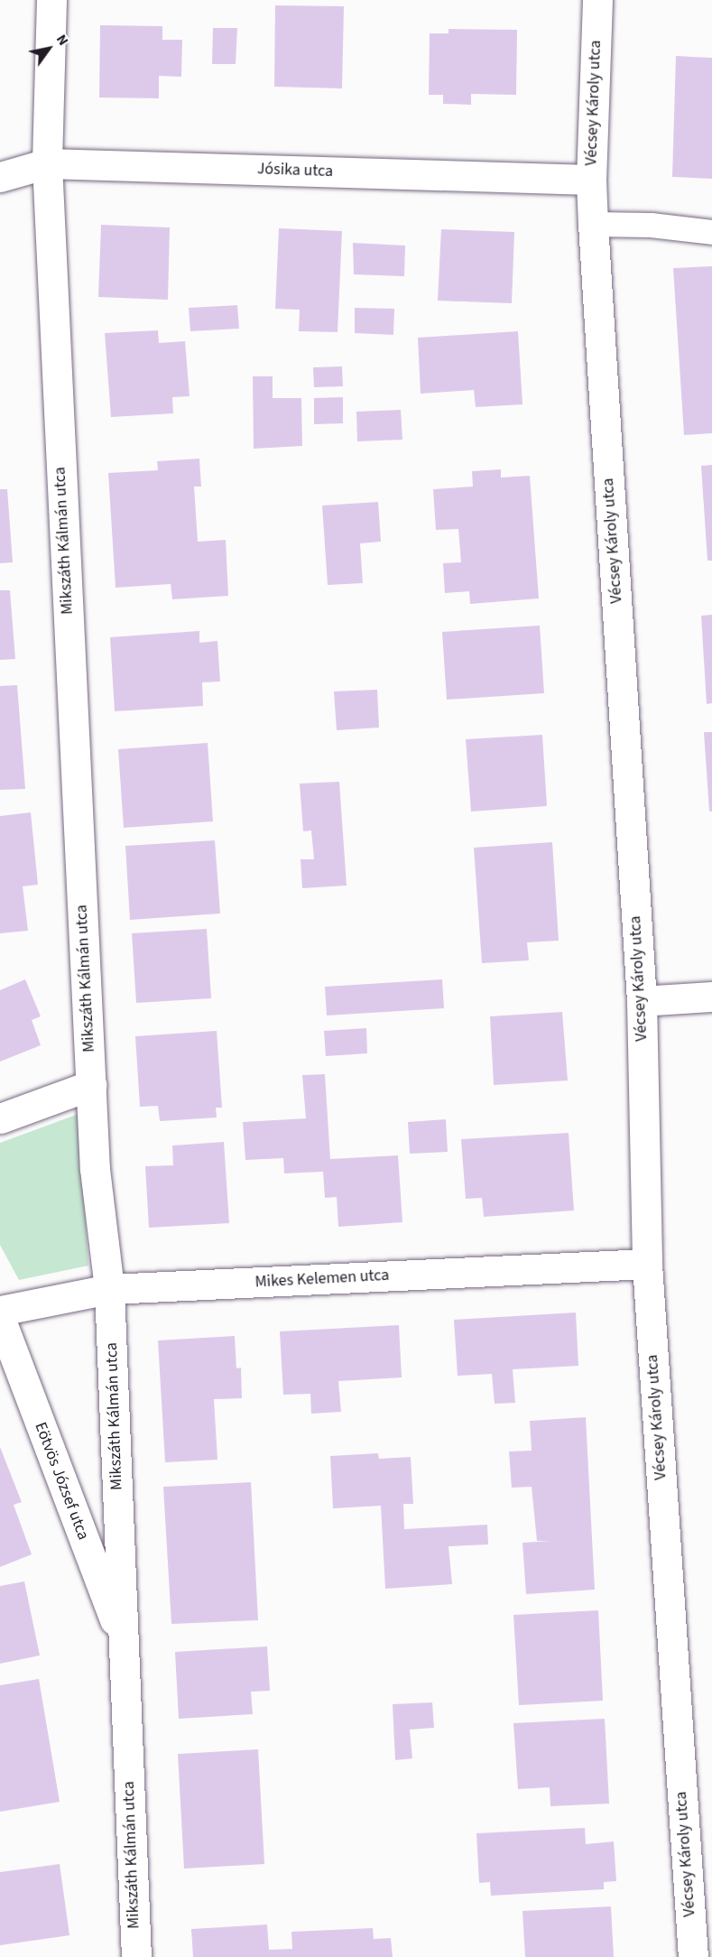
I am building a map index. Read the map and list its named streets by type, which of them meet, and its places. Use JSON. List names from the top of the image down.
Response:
{
  "streets": {
    "street": [
      "Vécsey Károly utca",
      "Jósika utca",
      "Mikszáth Kálmán utca",
      "Mikes Kelemen utca",
      "Eötvös József utca"
    ]
  },
  "crossings": [
    ["Vécsey Károly utca", "Jósika utca"],
    ["Vécsey Károly utca", "Mikes Kelemen utca"],
    ["Jósika utca", "Mikszáth Kálmán utca"],
    ["Mikszáth Kálmán utca", "Mikes Kelemen utca"],
    ["Mikszáth Kálmán utca", "Eötvös József utca"]
  ],
  "north": "top right"
}
